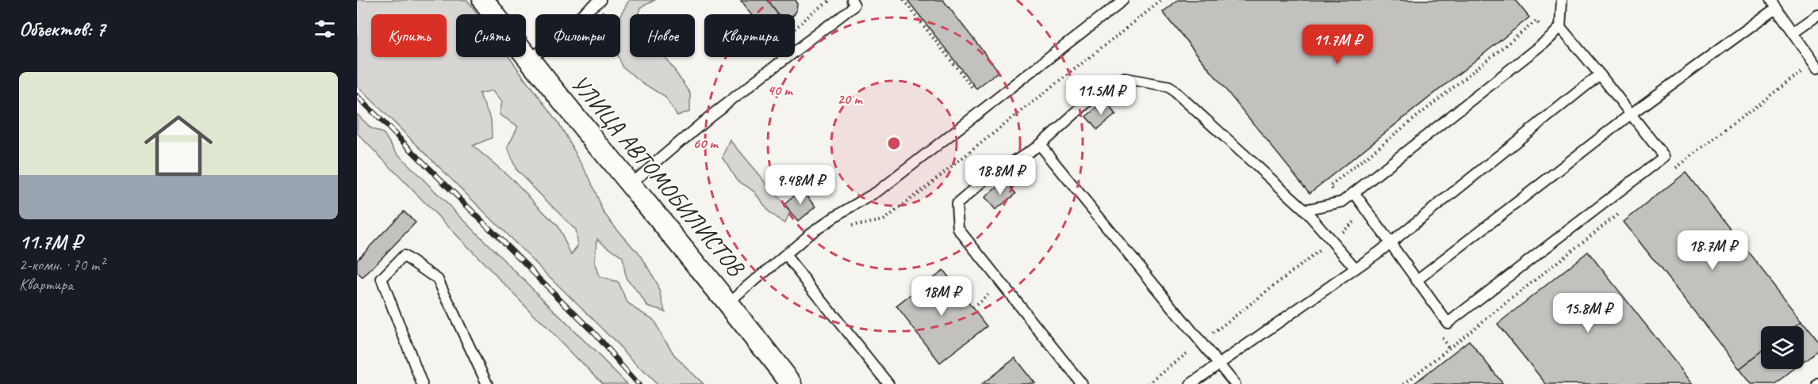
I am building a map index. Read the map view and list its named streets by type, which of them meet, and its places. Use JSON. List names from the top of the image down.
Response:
{
  "streets": {
    "street": ["УЛИЦА АВТОМОБИЛИСТОВ"]
  },
  "page": {
    "heading": "Объектов: 7",
    "chip": [
      "Купить",
      "Снять",
      "Фильтры",
      "Новое",
      "Квартира"
    ],
    "price": [
      "11.7M ₽",
      "11.5M ₽",
      "18.8M ₽",
      "9.48M ₽",
      "18.7M ₽",
      "18M ₽",
      "15.8M ₽"
    ],
    "list": [
      {
        "name": "11.7M ₽",
        "note": "2-комн. · 70 m² · Квартира"
      }
    ]
  },
  "rings": ["40 m", "20 m", "60 m"]
}
